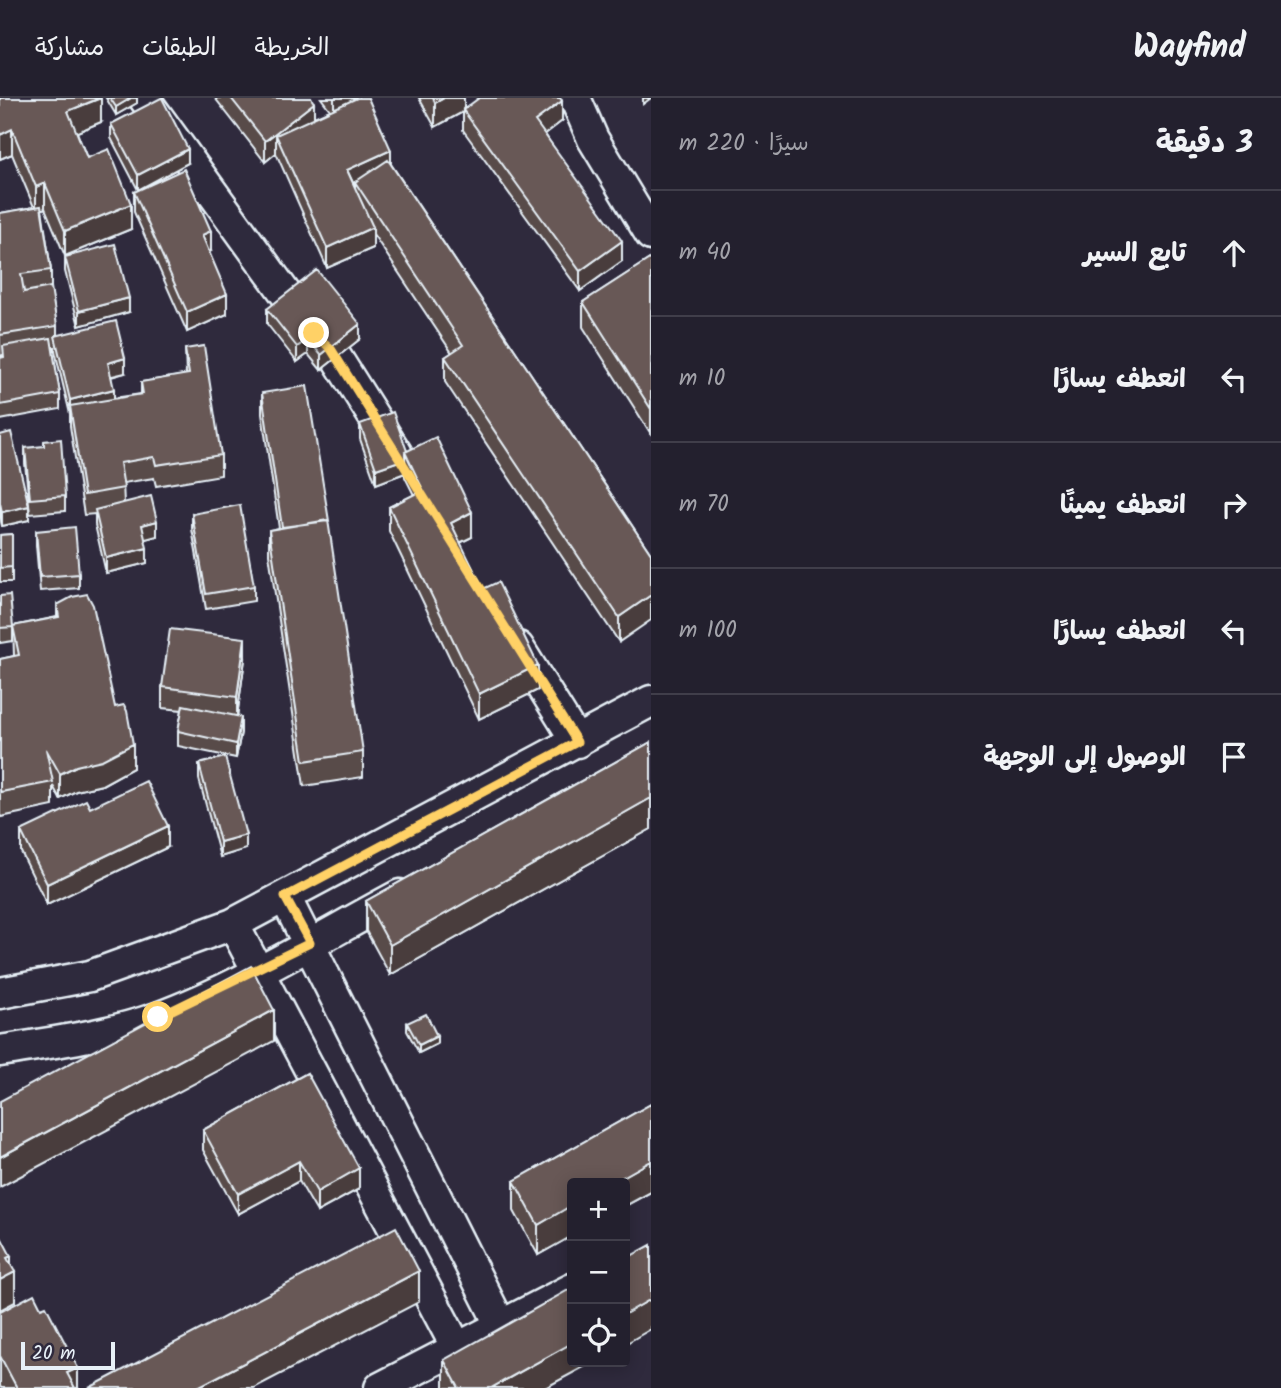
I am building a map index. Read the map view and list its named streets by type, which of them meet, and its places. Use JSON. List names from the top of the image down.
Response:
{
  "scale_bar": "20 m",
  "page": {
    "header": "Wayfind",
    "nav": ["الخريطة", "الطبقات", "مشاركة"],
    "heading": ["3 دقيقة", "سيرًا · 220 m"],
    "list": [
      ["تابع السير", "40 m"],
      ["انعطف يسارًا", "10 m"],
      ["انعطف يمينًا", "70 m"],
      ["انعطف يسارًا", "100 m"],
      "الوصول إلى الوجهة"
    ],
    "map_buttons": ["+", "−"],
    "scale": "20 m"
  }
}
